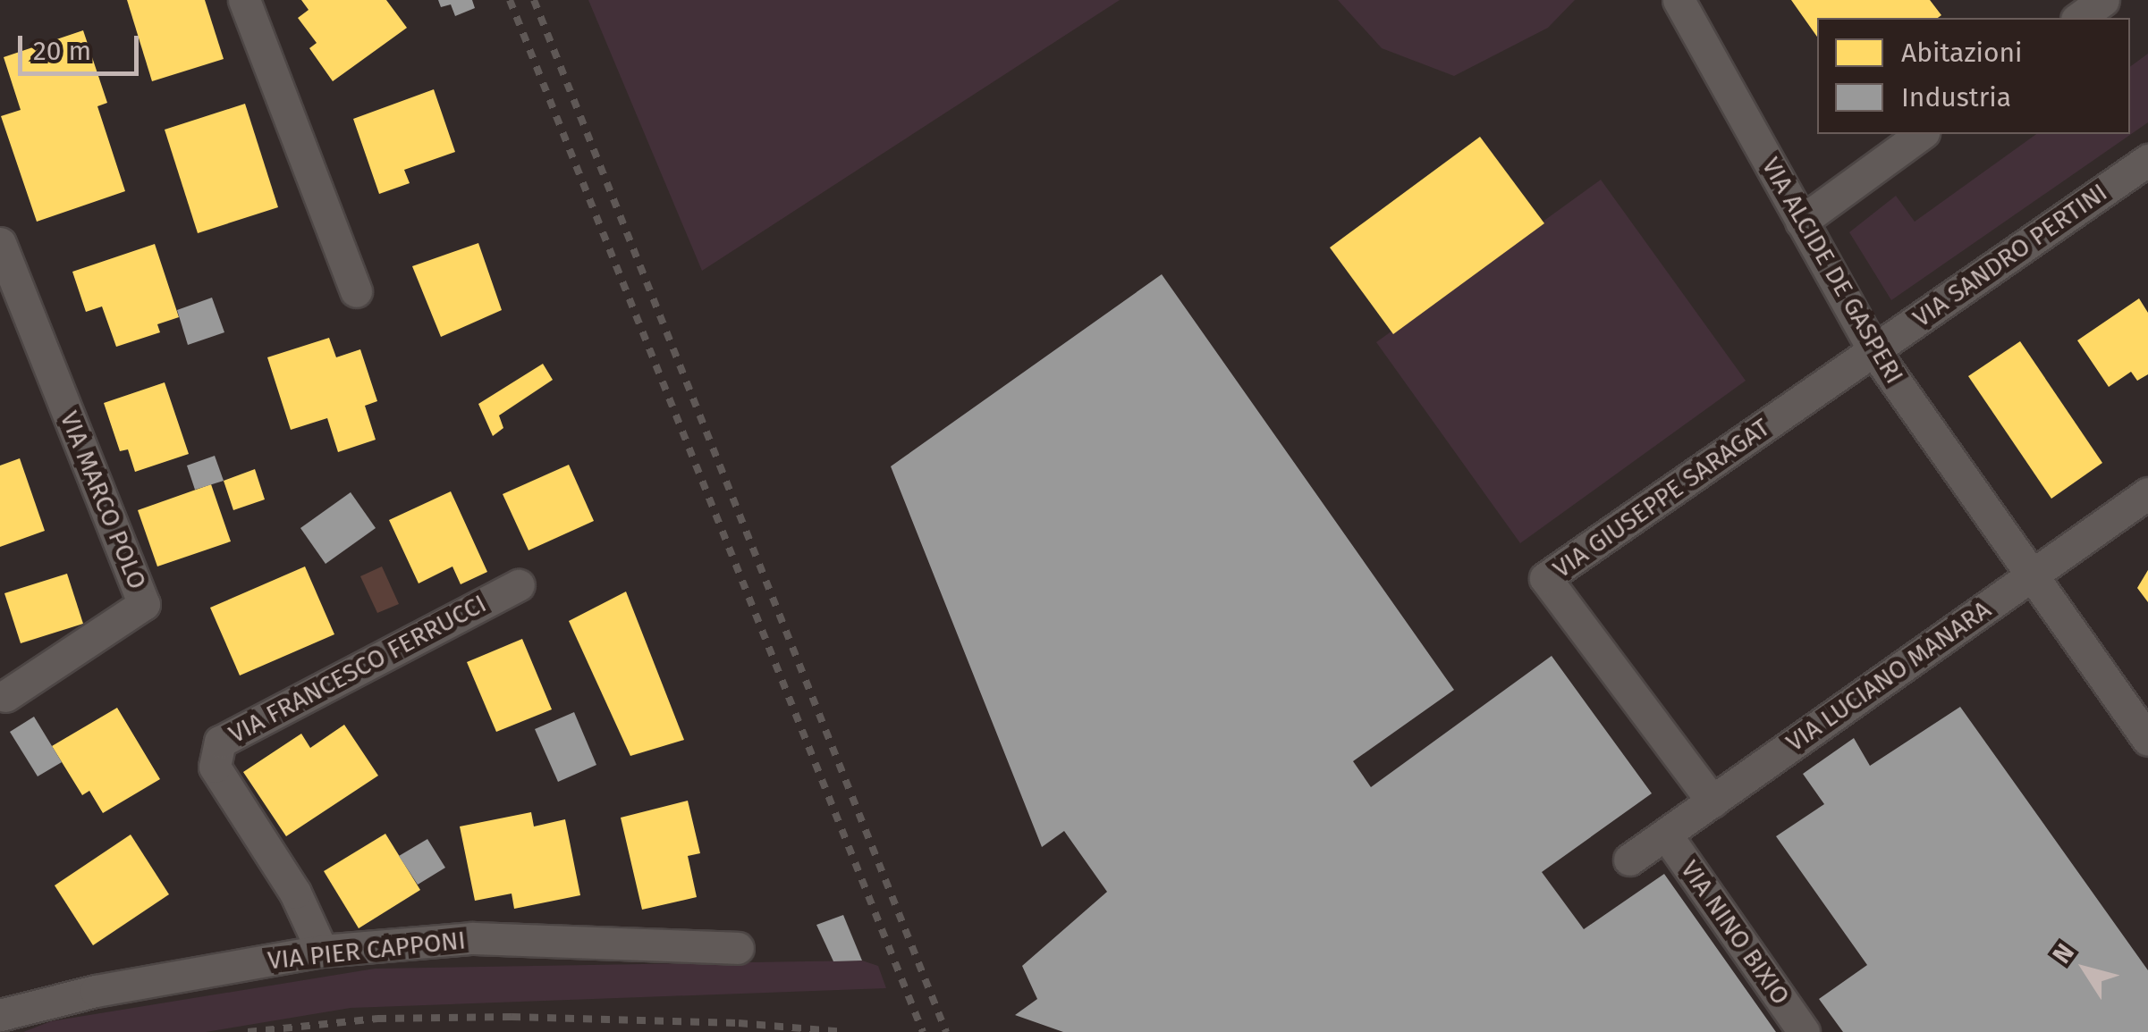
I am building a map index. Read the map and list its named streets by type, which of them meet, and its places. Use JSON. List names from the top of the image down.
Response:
{
  "streets": {
    "street": [
      "VIA SANDRO PERTINI",
      "VIA ALCIDE DE GASPERI",
      "VIA GIUSEPPE SARAGAT",
      "VIA MARCO POLO",
      "VIA FRANCESCO FERRUCCI",
      "VIA LUCIANO MANARA",
      "VIA NINO BIXIO",
      "VIA PIER CAPPONI"
    ]
  },
  "crossings": [
    ["VIA SANDRO PERTINI", "VIA ALCIDE DE GASPERI"],
    ["VIA SANDRO PERTINI", "VIA GIUSEPPE SARAGAT"],
    ["VIA ALCIDE DE GASPERI", "VIA GIUSEPPE SARAGAT"],
    ["VIA ALCIDE DE GASPERI", "VIA LUCIANO MANARA"],
    ["VIA GIUSEPPE SARAGAT", "VIA LUCIANO MANARA"],
    ["VIA FRANCESCO FERRUCCI", "VIA PIER CAPPONI"],
    ["VIA LUCIANO MANARA", "VIA NINO BIXIO"]
  ],
  "legend": ["Abitazioni", "Industria"],
  "scale_bar": "20 m",
  "north": "top left"
}
